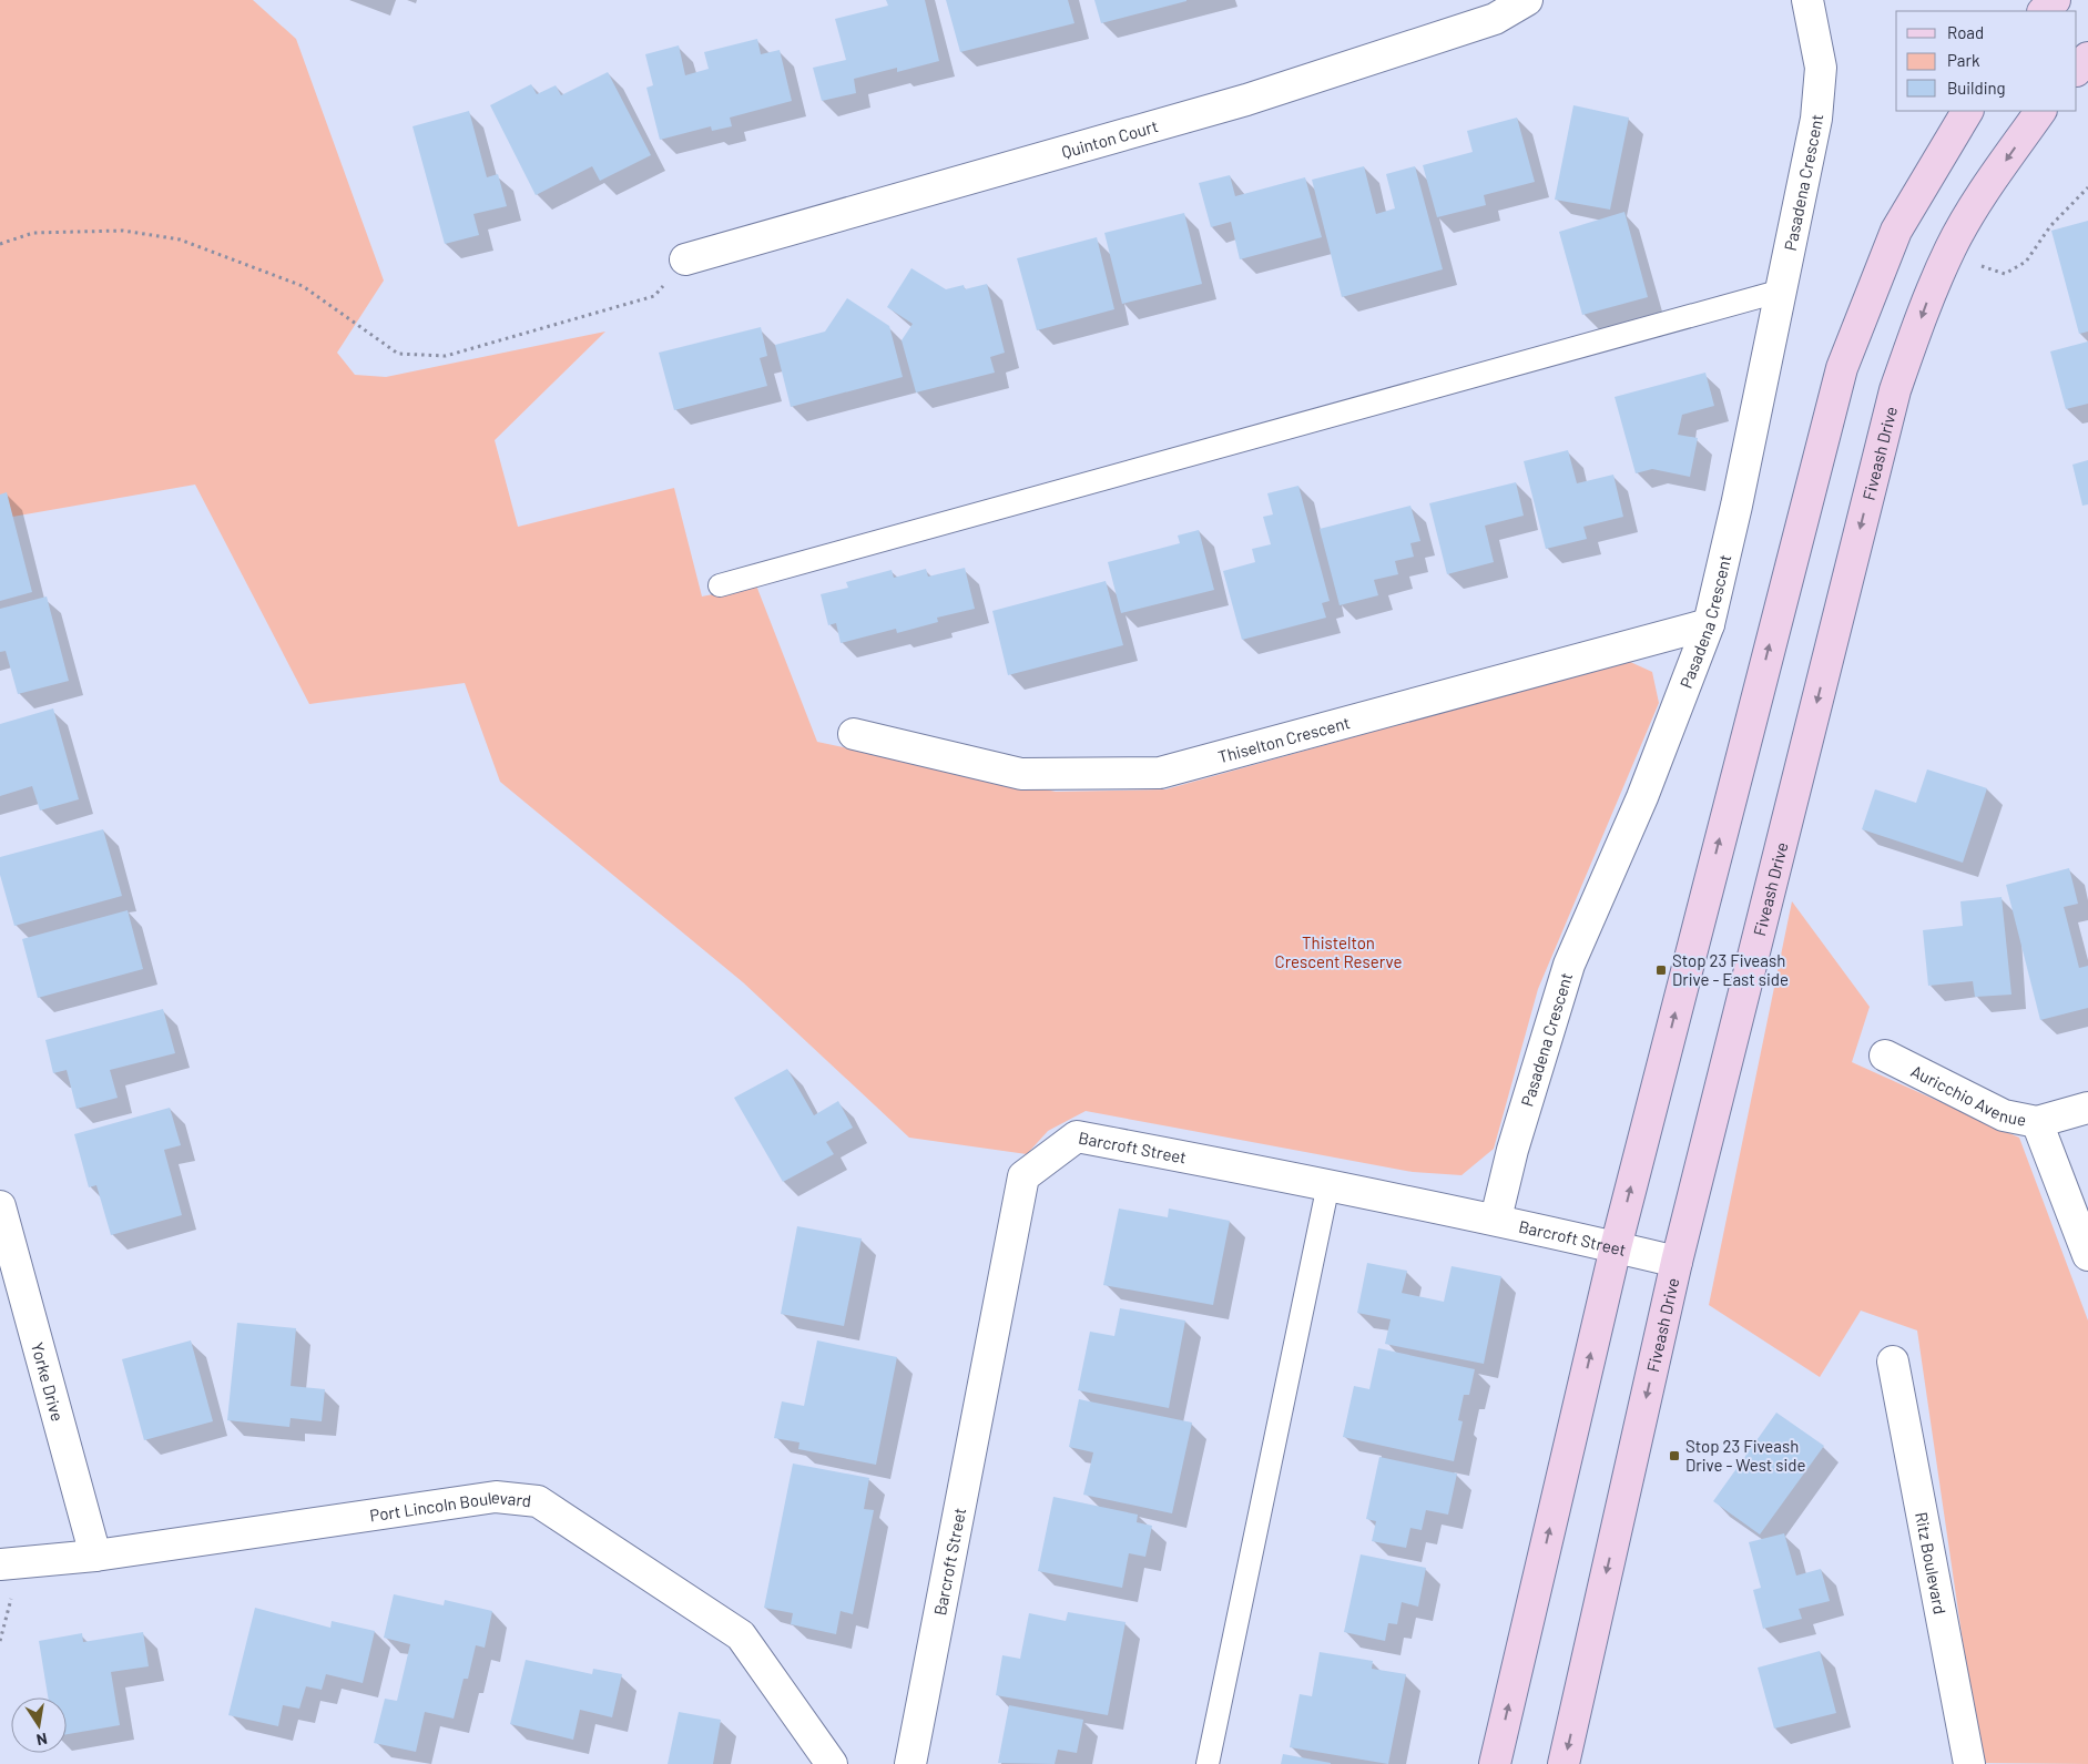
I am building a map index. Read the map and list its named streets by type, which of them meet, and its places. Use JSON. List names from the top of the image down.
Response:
{
  "streets": {
    "main road": ["Fiveash Drive"],
    "street": [
      "Quinton Court",
      "Pasadena Crescent",
      "Thiselton Crescent",
      "Auricchio Avenue",
      "Barcroft Street",
      "Yorke Drive",
      "Port Lincoln Boulevard",
      "Ritz Boulevard"
    ]
  },
  "crossings": [
    ["Pasadena Crescent", "Thiselton Crescent"],
    ["Pasadena Crescent", "Barcroft Street"],
    ["Fiveash Drive", "Barcroft Street"],
    ["Yorke Drive", "Port Lincoln Boulevard"]
  ],
  "parks": ["Thistelton Crescent Reserve"],
  "places": {
    "transit": ["Stop 23 Fiveash Drive - East side", "Stop 23 Fiveash Drive - West side"]
  },
  "legend": ["Road", "Park", "Building"],
  "north": "bottom"
}
